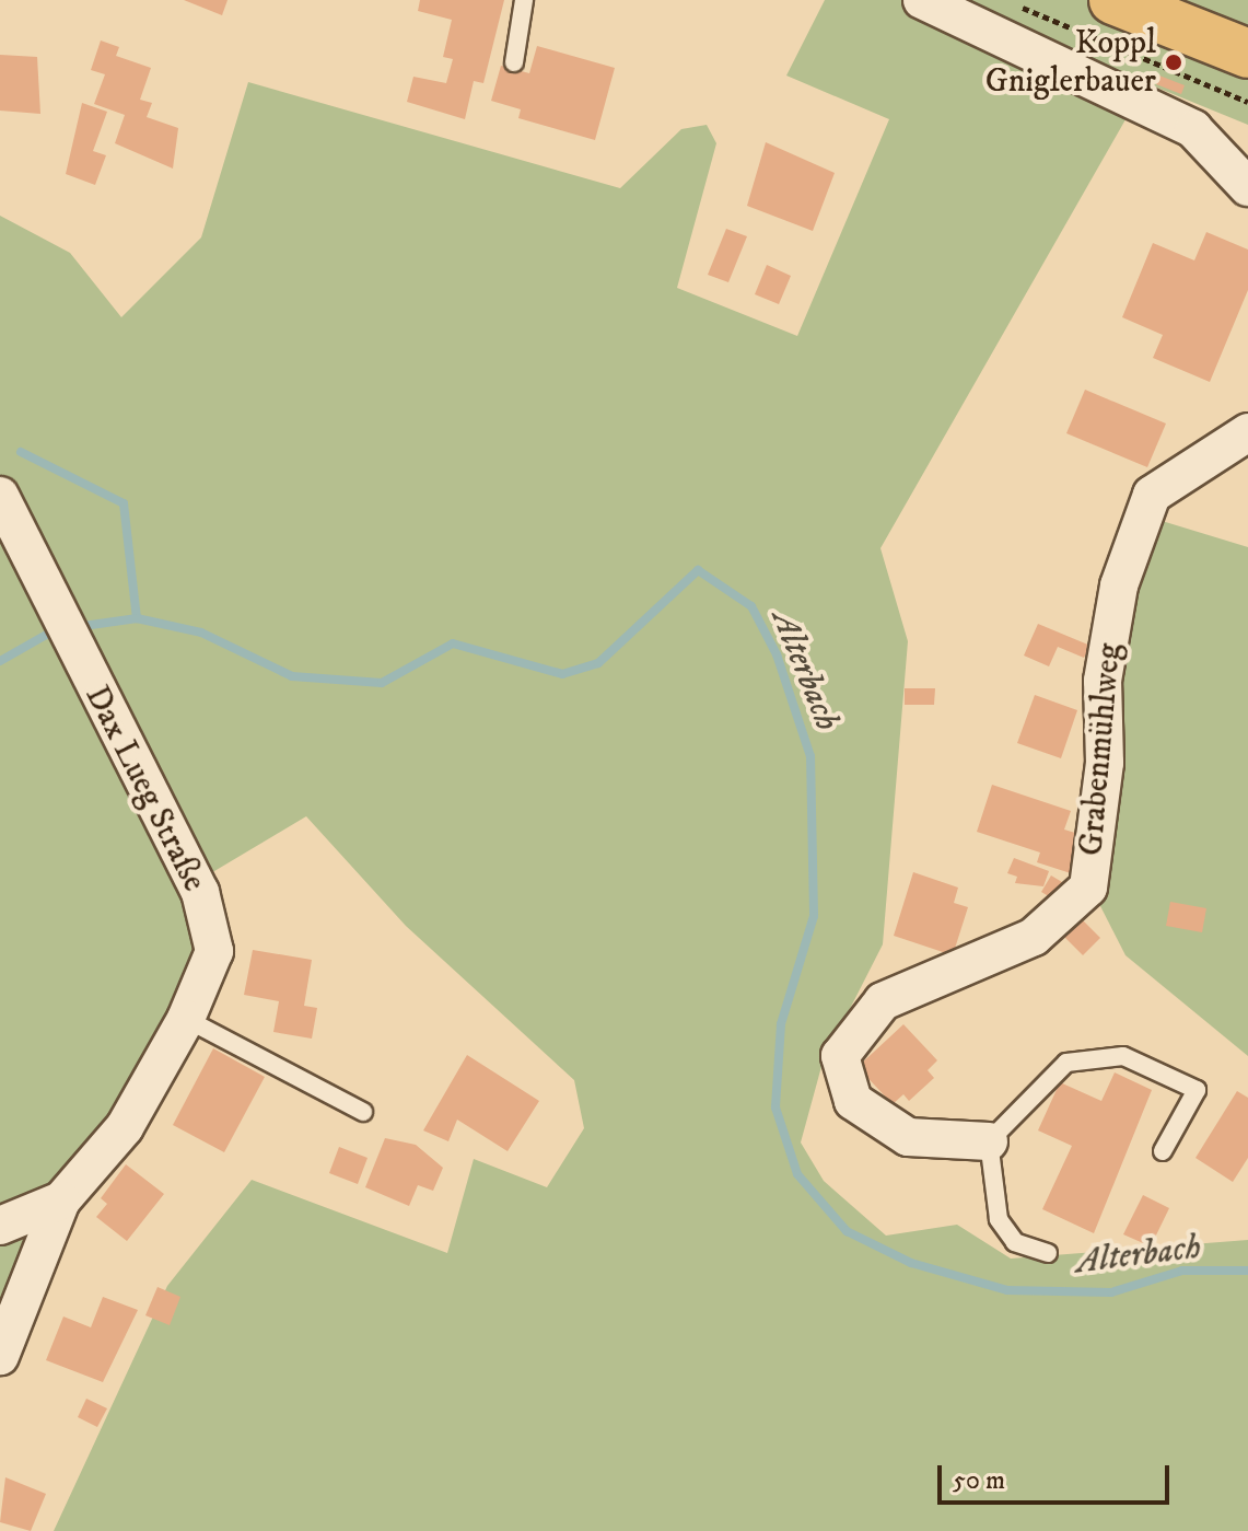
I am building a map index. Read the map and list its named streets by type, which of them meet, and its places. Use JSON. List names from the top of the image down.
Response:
{
  "streets": {
    "street": ["Grabenmühlweg", "Dax Lueg Straße"]
  },
  "water": ["Alterbach"],
  "places": ["Koppl Gniglerbauer"],
  "scale_bar": "50 m"
}
